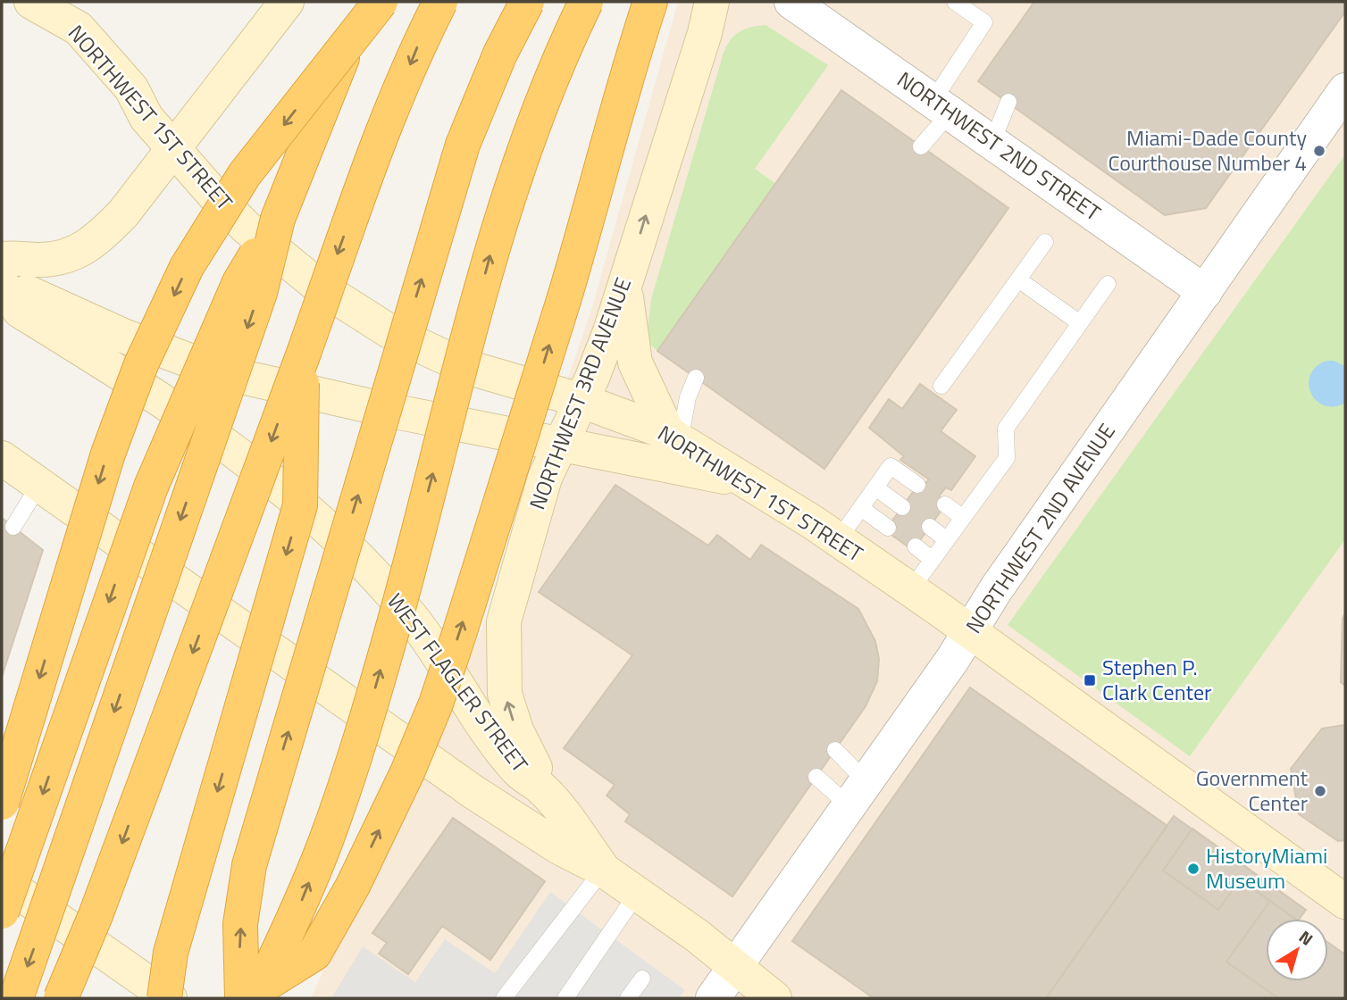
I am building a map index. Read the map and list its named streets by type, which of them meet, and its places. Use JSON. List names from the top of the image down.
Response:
{
  "streets": {
    "main road": ["NORTHWEST 1ST STREET", "NORTHWEST 3RD AVENUE", "WEST FLAGLER STREET"],
    "street": ["NORTHWEST 2ND STREET", "NORTHWEST 2ND AVENUE"]
  },
  "crossings": [
    ["NORTHWEST 1ST STREET", "NORTHWEST 3RD AVENUE"],
    ["NORTHWEST 1ST STREET", "NORTHWEST 2ND AVENUE"],
    ["NORTHWEST 2ND STREET", "NORTHWEST 2ND AVENUE"],
    ["NORTHWEST 3RD AVENUE", "WEST FLAGLER STREET"],
    ["NORTHWEST 2ND AVENUE", "WEST FLAGLER STREET"]
  ],
  "one_way": ["NORTHWEST 3RD AVENUE"],
  "places": {
    "other": ["Miami-Dade County Courthouse Number 4", "Government Center", "HistoryMiami Museum"],
    "transit": ["Stephen P. Clark Center"]
  },
  "north": "top right"
}
